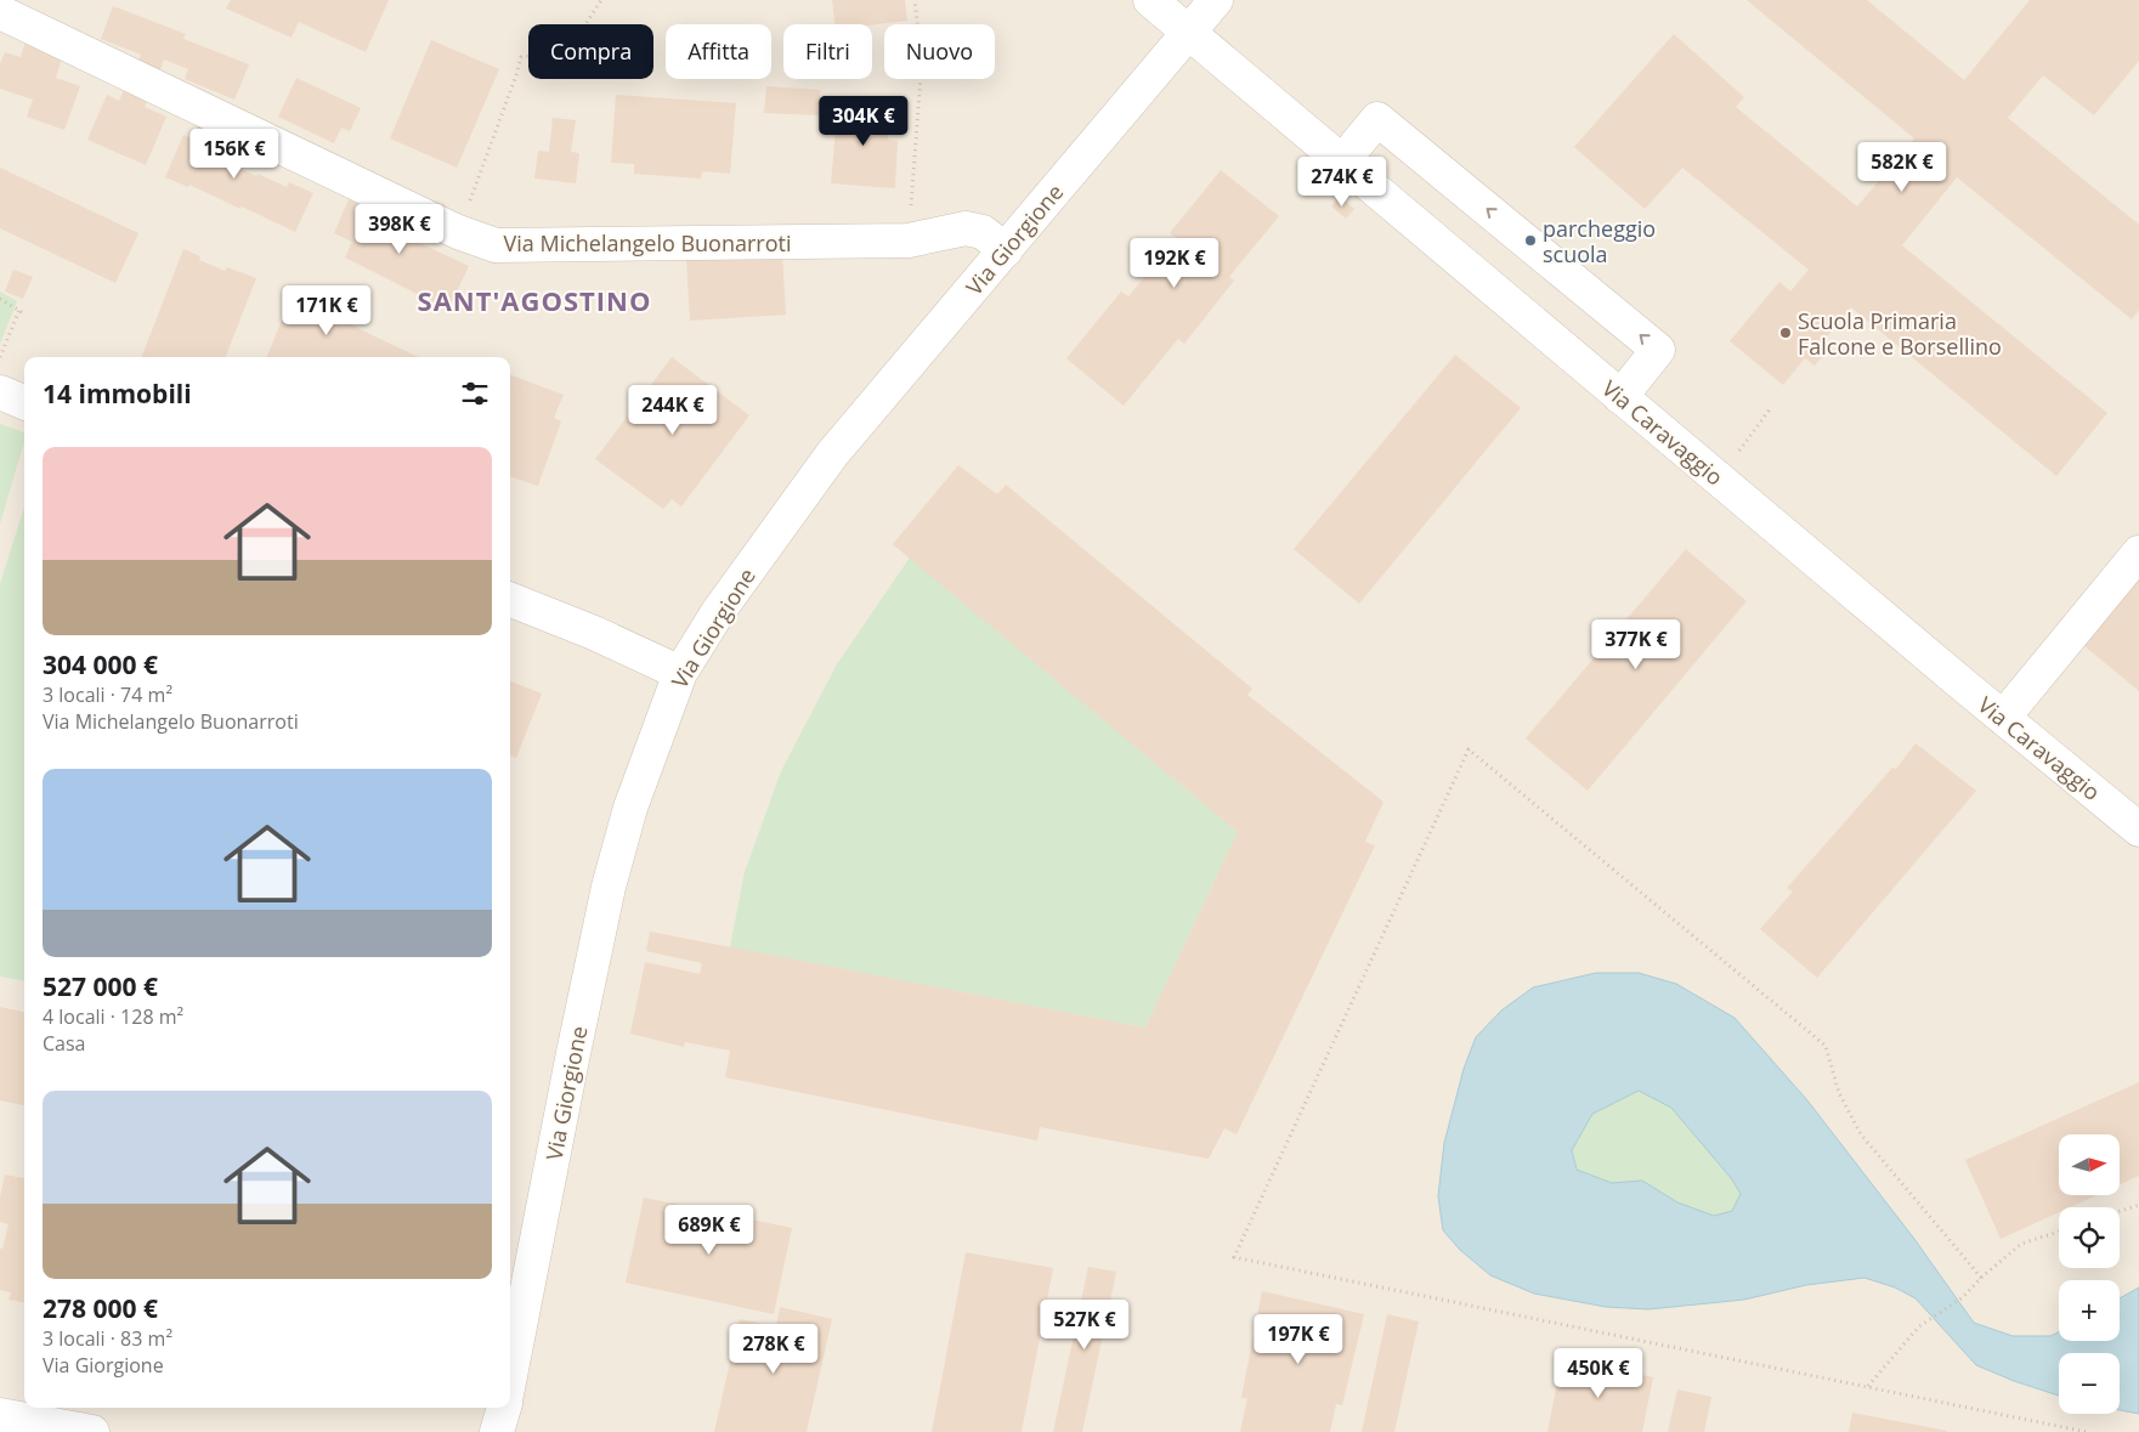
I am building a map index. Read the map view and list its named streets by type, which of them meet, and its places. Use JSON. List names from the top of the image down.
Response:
{
  "streets": {
    "street": ["Via Giorgione", "Via Michelangelo Buonarroti", "Via Caravaggio"]
  },
  "crossings": [
    ["Via Giorgione", "Via Michelangelo Buonarroti"],
    ["Via Giorgione", "Via Caravaggio"]
  ],
  "districts": ["SANT'AGOSTINO"],
  "places": ["parcheggio scuola", "Scuola Primaria Falcone e Borsellino"],
  "north": "right",
  "page": {
    "chip": [
      "Compra",
      "Affitta",
      "Filtri",
      "Nuovo"
    ],
    "price": [
      "304K €",
      "156K €",
      "582K €",
      "274K €",
      "398K €",
      "192K €",
      "171K €",
      "244K €",
      "377K €",
      "689K €",
      "527K €",
      "197K €",
      "278K €",
      "450K €"
    ],
    "heading": "14 immobili",
    "list": [
      {
        "name": "304 000 €",
        "note": "3 locali · 74 m² · Via Michelangelo Buonarroti"
      },
      {
        "name": "527 000 €",
        "note": "4 locali · 128 m² · Casa"
      },
      {
        "name": "278 000 €",
        "note": "3 locali · 83 m² · Via Giorgione"
      }
    ],
    "map_buttons": ["+", "−"]
  }
}
